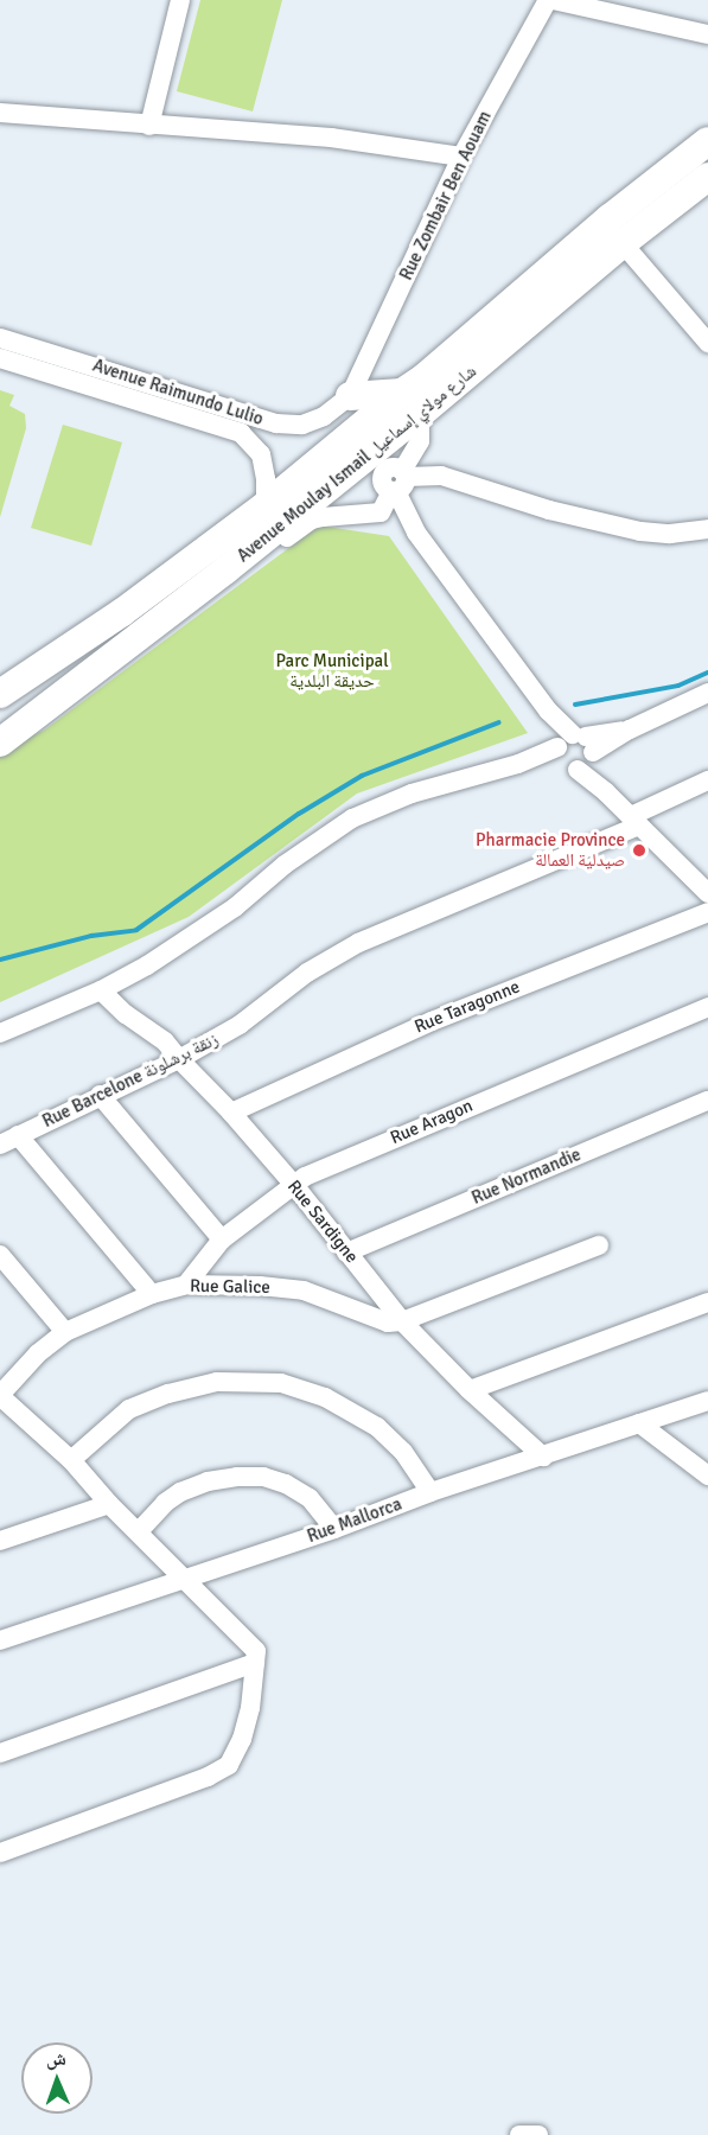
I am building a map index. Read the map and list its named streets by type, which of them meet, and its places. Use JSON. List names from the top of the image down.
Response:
{
  "streets": {
    "highway": ["Avenue Moulay Ismail شارع مولاي إسماعيل"],
    "street": [
      "Rue Zombair Ben Aouam",
      "Avenue Raimundo Lulio",
      "Rue Taragonne",
      "Rue Barcelone زنقة برشلونة",
      "Rue Aragon",
      "Rue Normandie",
      "Rue Sardigne",
      "Rue Galice",
      "Rue Mallorca"
    ]
  },
  "crossings": [
    ["Rue Zombair Ben Aouam", "Avenue Raimundo Lulio"],
    ["Avenue Raimundo Lulio", "Avenue Moulay Ismail شارع مولاي إسماعيل"],
    ["Rue Taragonne", "Rue Sardigne"],
    ["Rue Barcelone زنقة برشلونة", "Rue Sardigne"],
    ["Rue Aragon", "Rue Sardigne"],
    ["Rue Aragon", "Rue Galice"],
    ["Rue Normandie", "Rue Sardigne"],
    ["Rue Sardigne", "Rue Galice"],
    ["Rue Sardigne", "Rue Mallorca"]
  ],
  "parks": ["Parc Municipal حديقة البلدية"],
  "places": ["Pharmacie Province صيدلية العمالة"],
  "north": "top"
}
